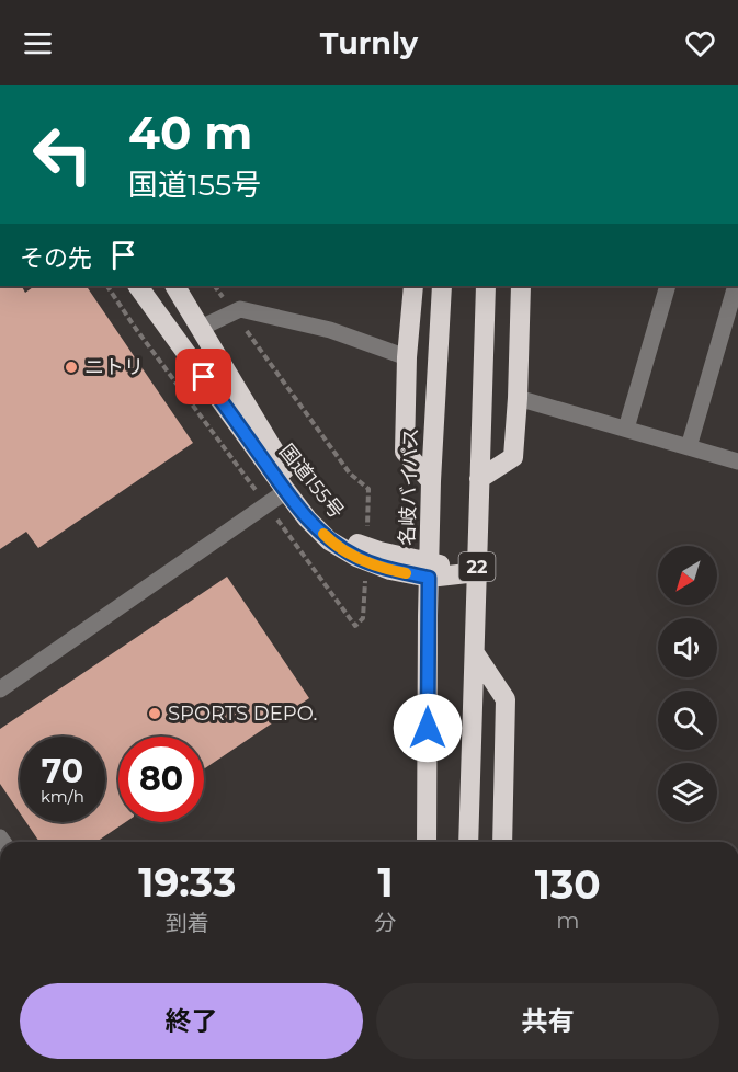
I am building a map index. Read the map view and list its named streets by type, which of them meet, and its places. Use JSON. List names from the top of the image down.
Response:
{
  "streets": {
    "highway": ["国道155号", "名岐バイパス", "22"]
  },
  "crossings": [
    ["国道155号", "名岐バイパス"],
    ["国道155号", "22"]
  ],
  "places": ["ニトリ", "SPORTS DEPO."],
  "north": "bottom left",
  "page": {
    "header": "Turnly",
    "turn": ["40 m", "国道155号"],
    "then": "その先",
    "speed": "70 km/h",
    "limit": "80",
    "eta": [
      "19:33",
      "到着",
      "1",
      "分",
      "130",
      "m"
    ],
    "buttons": ["終了", "共有"]
  }
}
